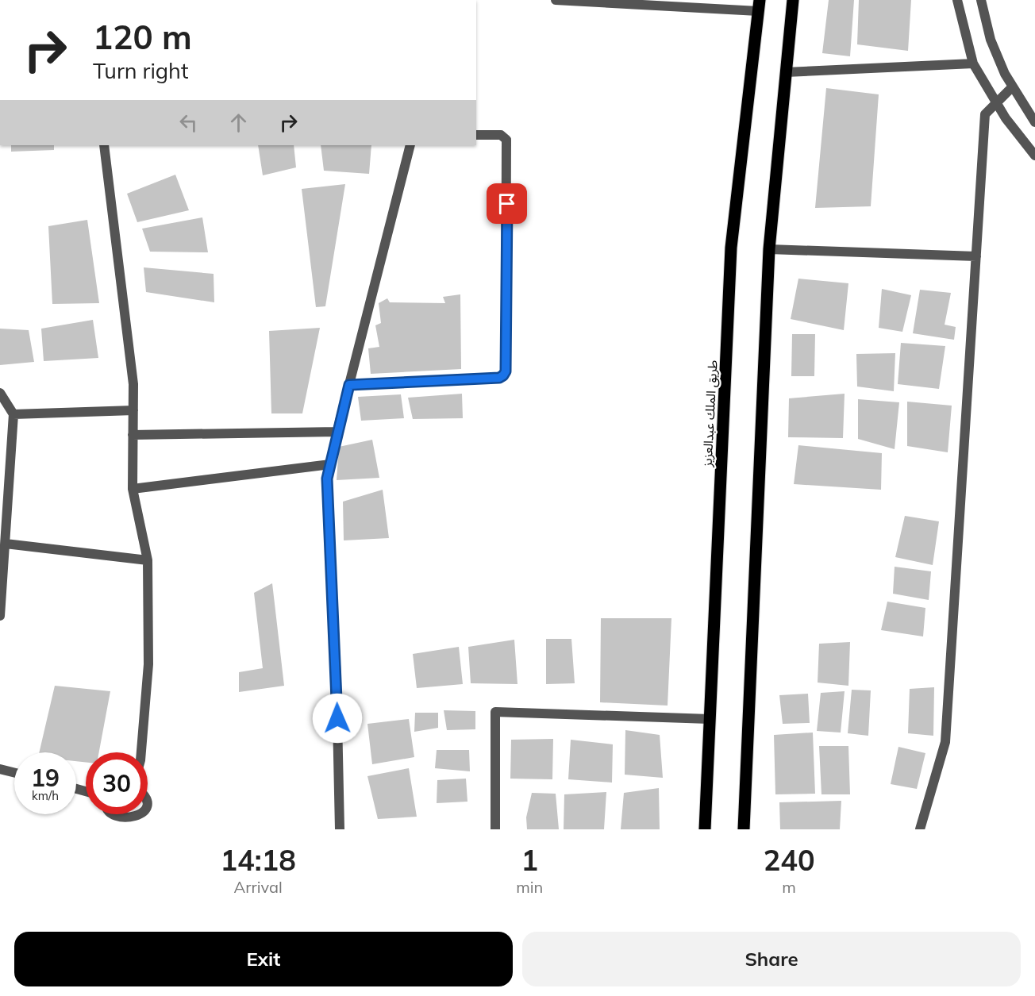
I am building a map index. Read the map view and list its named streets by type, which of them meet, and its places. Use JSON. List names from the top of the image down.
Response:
{
  "streets": {
    "main road": ["طريق الملك عبدالعزيز"]
  },
  "page": {
    "turn": ["120 m", "Turn right"],
    "speed": "19 km/h",
    "limit": "30",
    "eta": [
      "14:18",
      "Arrival",
      "1",
      "min",
      "240",
      "m"
    ],
    "buttons": ["Exit", "Share"]
  }
}
